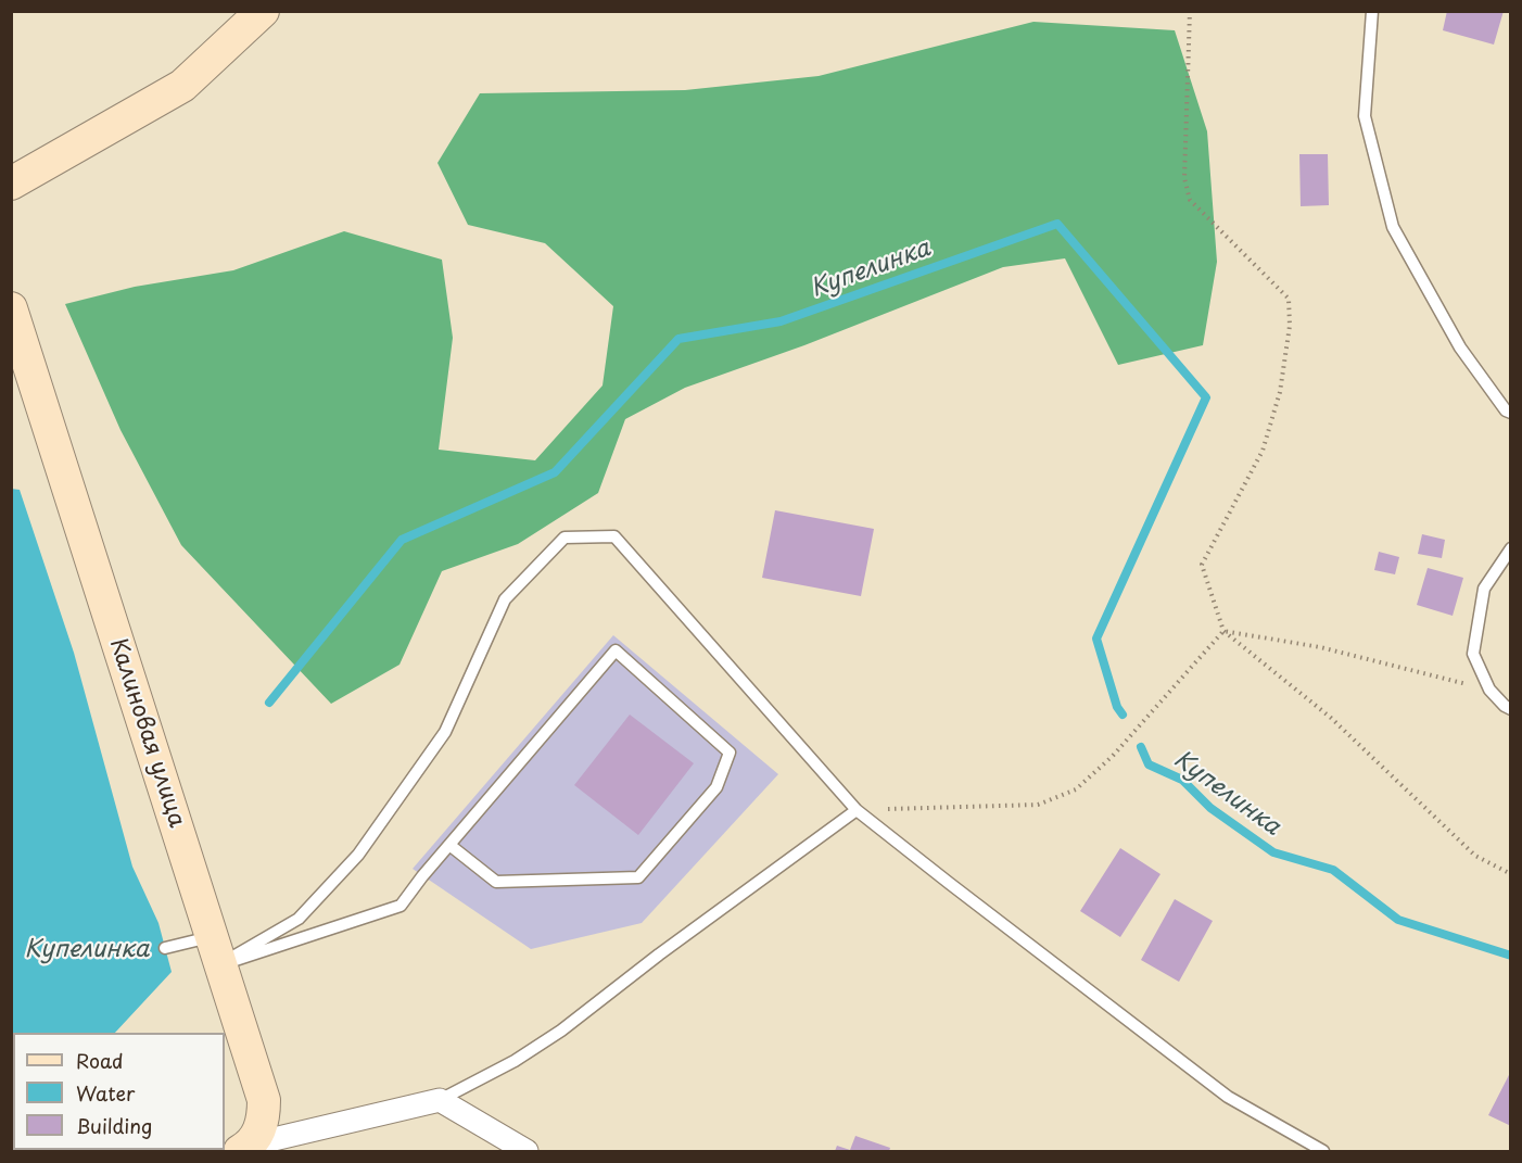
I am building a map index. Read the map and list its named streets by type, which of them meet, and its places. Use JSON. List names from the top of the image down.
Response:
{
  "streets": {
    "street": ["Калиновая улица"]
  },
  "water": ["Купелинка"],
  "legend": ["Road", "Water", "Building"]
}
